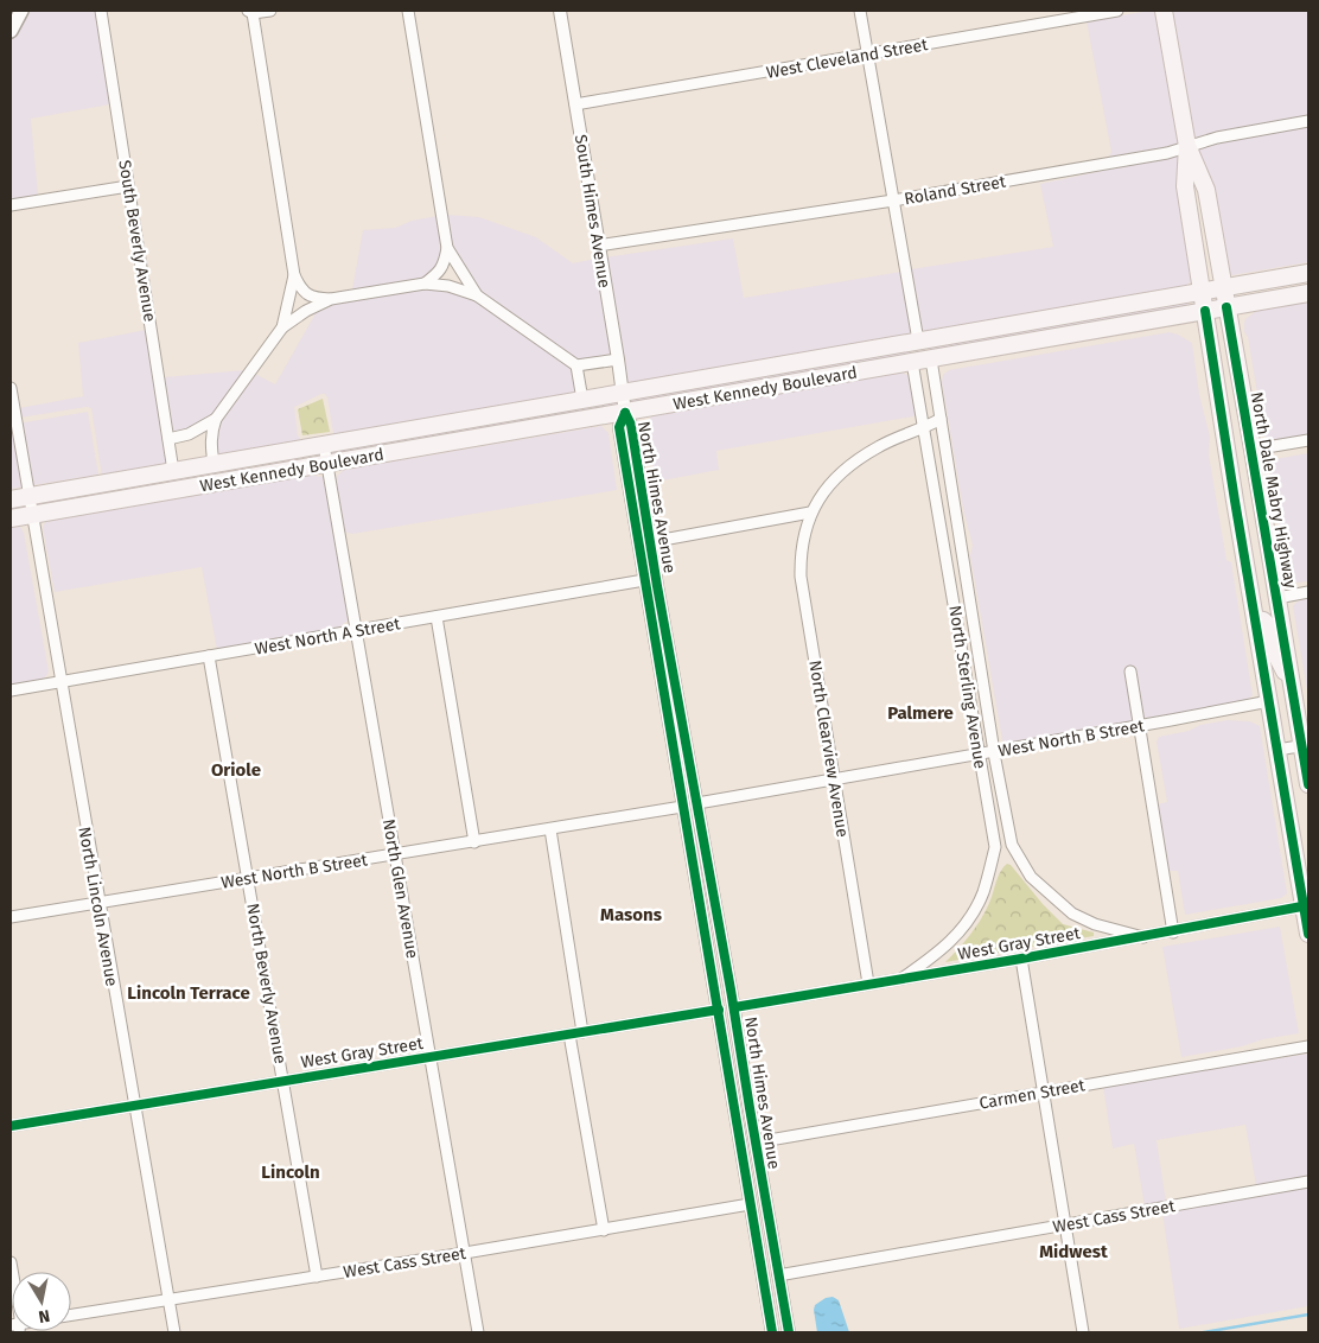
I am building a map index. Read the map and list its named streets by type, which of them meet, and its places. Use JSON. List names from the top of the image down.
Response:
{
  "streets": {
    "main road": ["West Kennedy Boulevard", "North Dale Mabry Highway"],
    "street": [
      "West Cleveland Street",
      "Roland Street",
      "South Himes Avenue",
      "South Beverly Avenue",
      "North Himes Avenue",
      "West North A Street",
      "North Sterling Avenue",
      "West North B Street",
      "North Clearview Avenue",
      "North Glen Avenue",
      "North Lincoln Avenue",
      "West Gray Street",
      "North Beverly Avenue",
      "Carmen Street",
      "West Cass Street"
    ]
  },
  "crossings": [
    ["West Cleveland Street", "South Himes Avenue"],
    ["Roland Street", "South Himes Avenue"],
    ["Roland Street", "North Dale Mabry Highway"],
    ["South Himes Avenue", "West Kennedy Boulevard"],
    ["South Himes Avenue", "North Himes Avenue"],
    ["South Beverly Avenue", "West Kennedy Boulevard"],
    ["West Kennedy Boulevard", "North Dale Mabry Highway"],
    ["West Kennedy Boulevard", "North Himes Avenue"],
    ["West Kennedy Boulevard", "North Sterling Avenue"],
    ["West Kennedy Boulevard", "North Glen Avenue"],
    ["West Kennedy Boulevard", "North Lincoln Avenue"],
    ["North Himes Avenue", "West North A Street"],
    ["North Himes Avenue", "West North B Street"],
    ["North Himes Avenue", "West Gray Street"],
    ["North Himes Avenue", "Carmen Street"],
    ["North Himes Avenue", "West Cass Street"],
    ["West North A Street", "North Glen Avenue"],
    ["West North A Street", "North Lincoln Avenue"],
    ["West North A Street", "North Beverly Avenue"],
    ["North Sterling Avenue", "West North B Street"],
    ["North Sterling Avenue", "West Gray Street"],
    ["West North B Street", "North Clearview Avenue"],
    ["West North B Street", "North Glen Avenue"],
    ["West North B Street", "North Lincoln Avenue"],
    ["West North B Street", "North Beverly Avenue"],
    ["North Clearview Avenue", "West Gray Street"],
    ["North Glen Avenue", "West Gray Street"],
    ["North Glen Avenue", "West Cass Street"],
    ["North Lincoln Avenue", "West Gray Street"],
    ["North Lincoln Avenue", "West Cass Street"],
    ["West Gray Street", "North Beverly Avenue"],
    ["North Beverly Avenue", "West Cass Street"]
  ],
  "districts": [
    "Palmere",
    "Oriole",
    "Masons",
    "Lincoln Terrace",
    "Lincoln",
    "Midwest"
  ],
  "north": "bottom"
}
